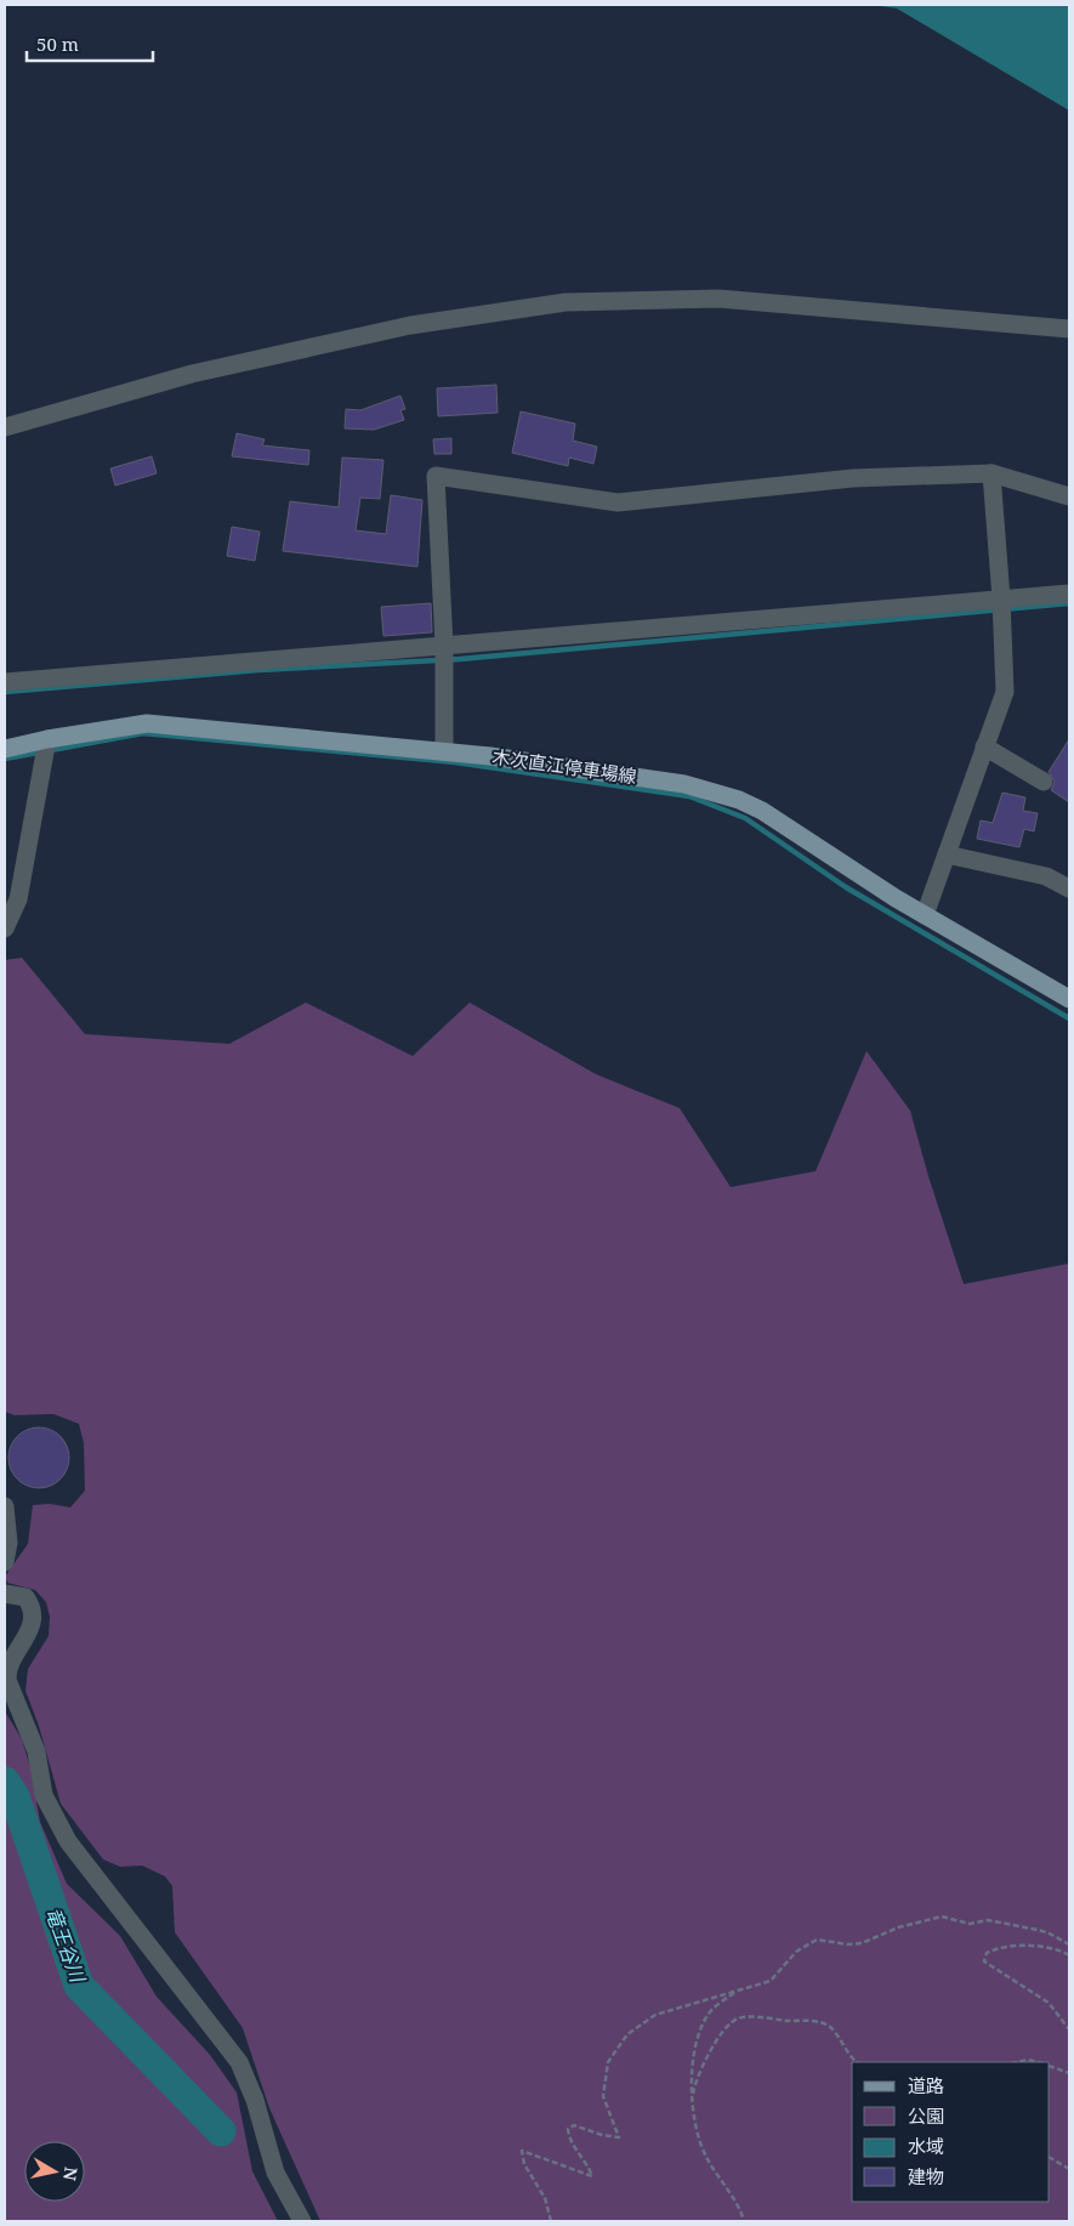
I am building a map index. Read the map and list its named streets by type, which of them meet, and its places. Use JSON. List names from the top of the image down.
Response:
{
  "streets": {
    "main road": ["木次直江停車場線"]
  },
  "water": ["竜王谷川"],
  "legend": [
    "道路",
    "公園",
    "水域",
    "建物"
  ],
  "scale_bar": "50 m",
  "north": "right"
}
